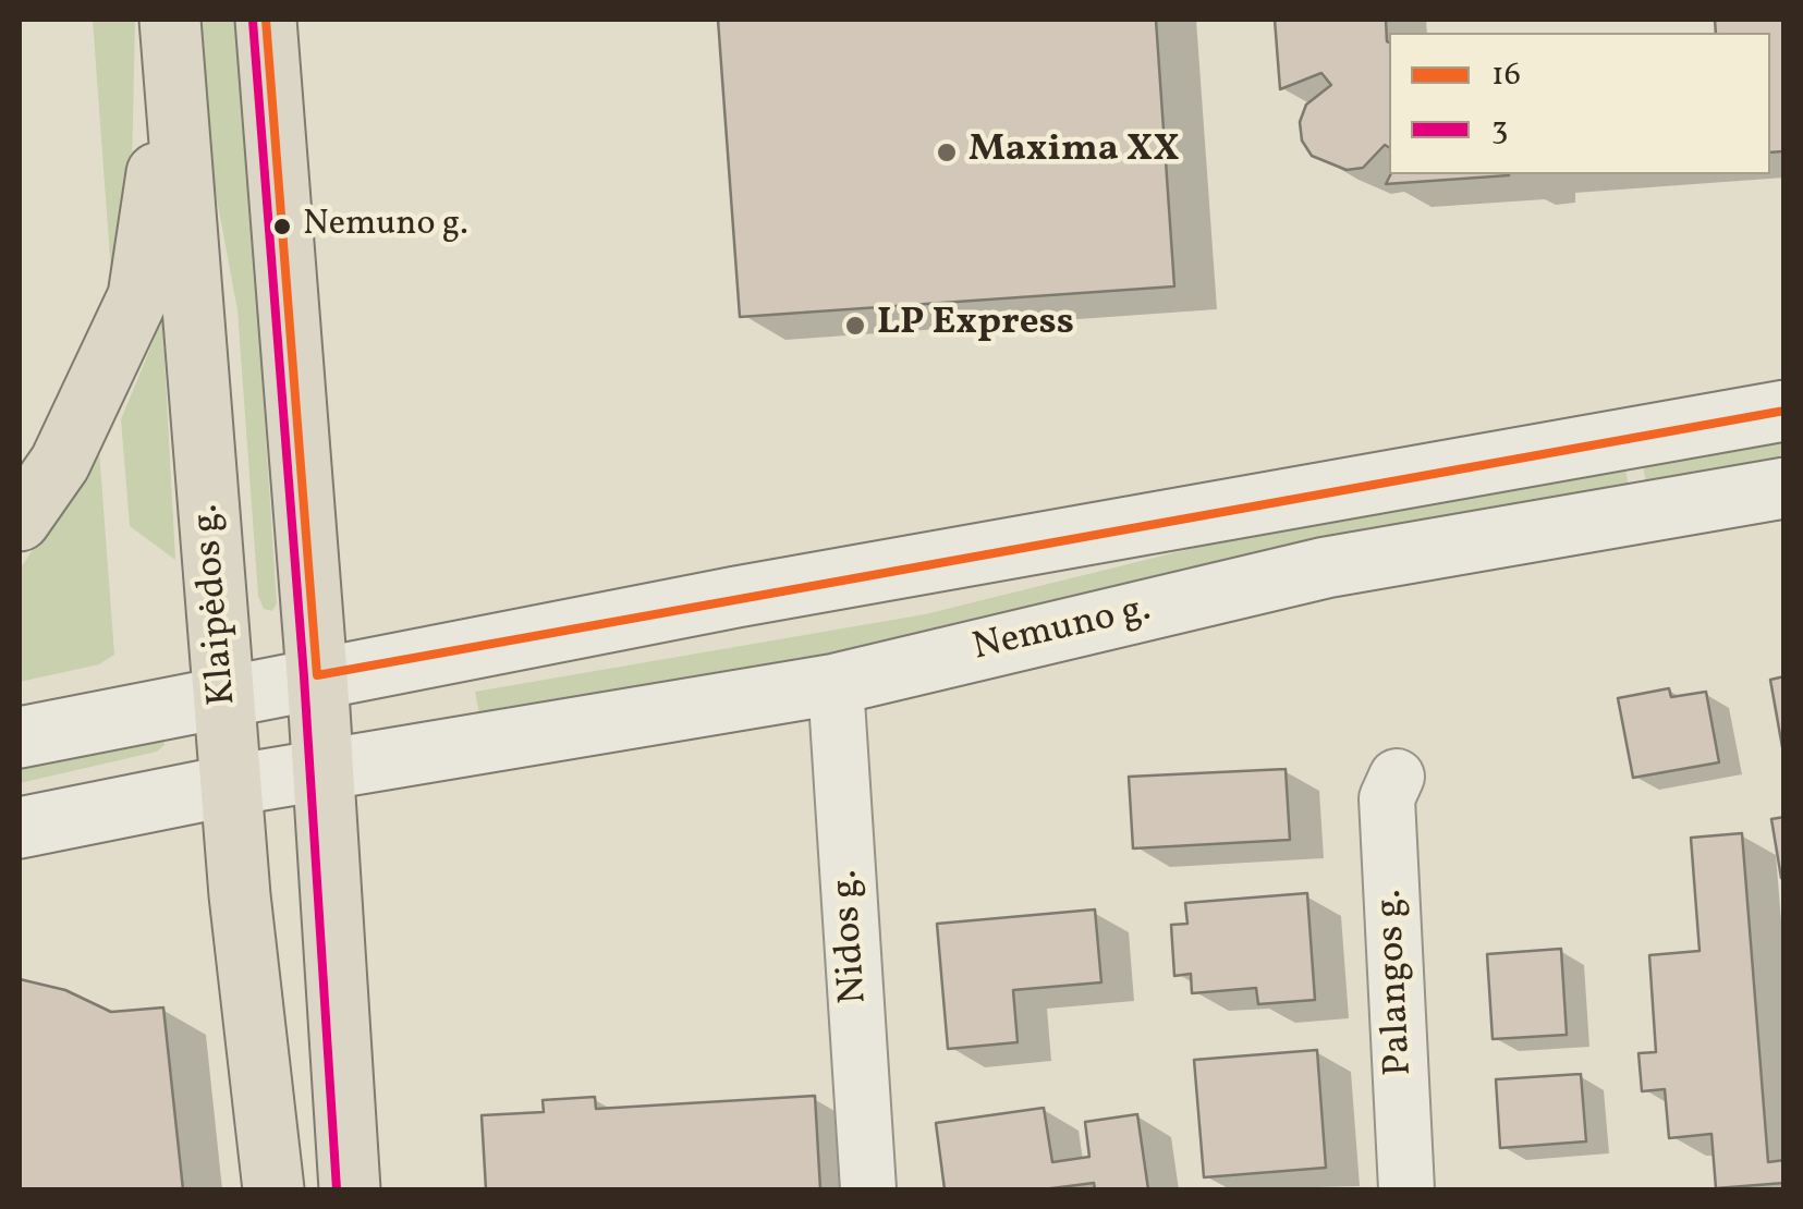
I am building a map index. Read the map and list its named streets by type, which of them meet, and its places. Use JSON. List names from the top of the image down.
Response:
{
  "streets": {
    "highway": ["Klaipėdos g."],
    "main road": ["Nemuno g."],
    "street": ["Nidos g.", "Palangos g."]
  },
  "crossings": [
    ["Klaipėdos g.", "Nemuno g."],
    ["Nemuno g.", "Nidos g."]
  ],
  "places": ["Maxima XX", "Nemuno g.", "LP Express"],
  "lines": ["transit line 16", "transit line 3"],
  "legend": ["16", "3"]
}
